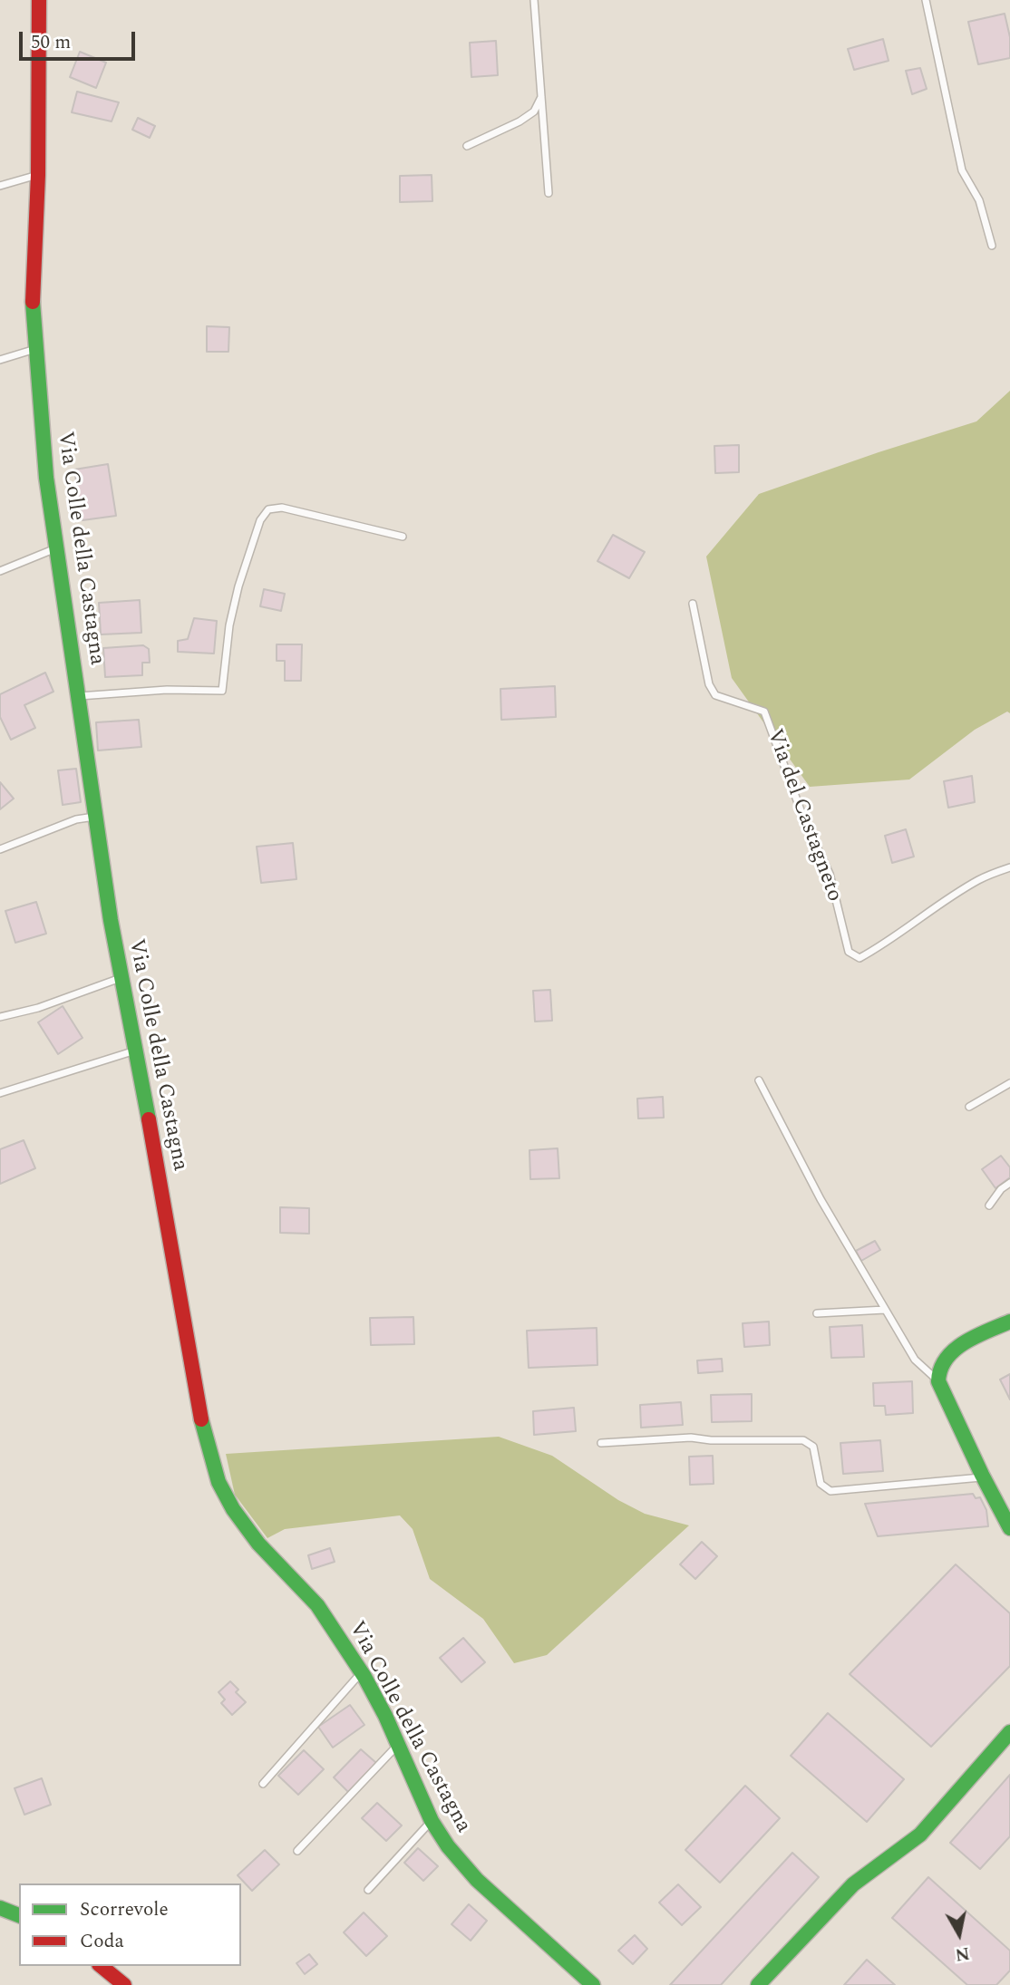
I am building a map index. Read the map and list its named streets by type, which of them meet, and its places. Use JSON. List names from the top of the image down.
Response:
{
  "streets": {
    "street": ["Via Colle della Castagna"],
    "lane": ["Via del Castagneto"]
  },
  "legend": ["Scorrevole", "Coda"],
  "scale_bar": "50 m",
  "north": "bottom"
}
